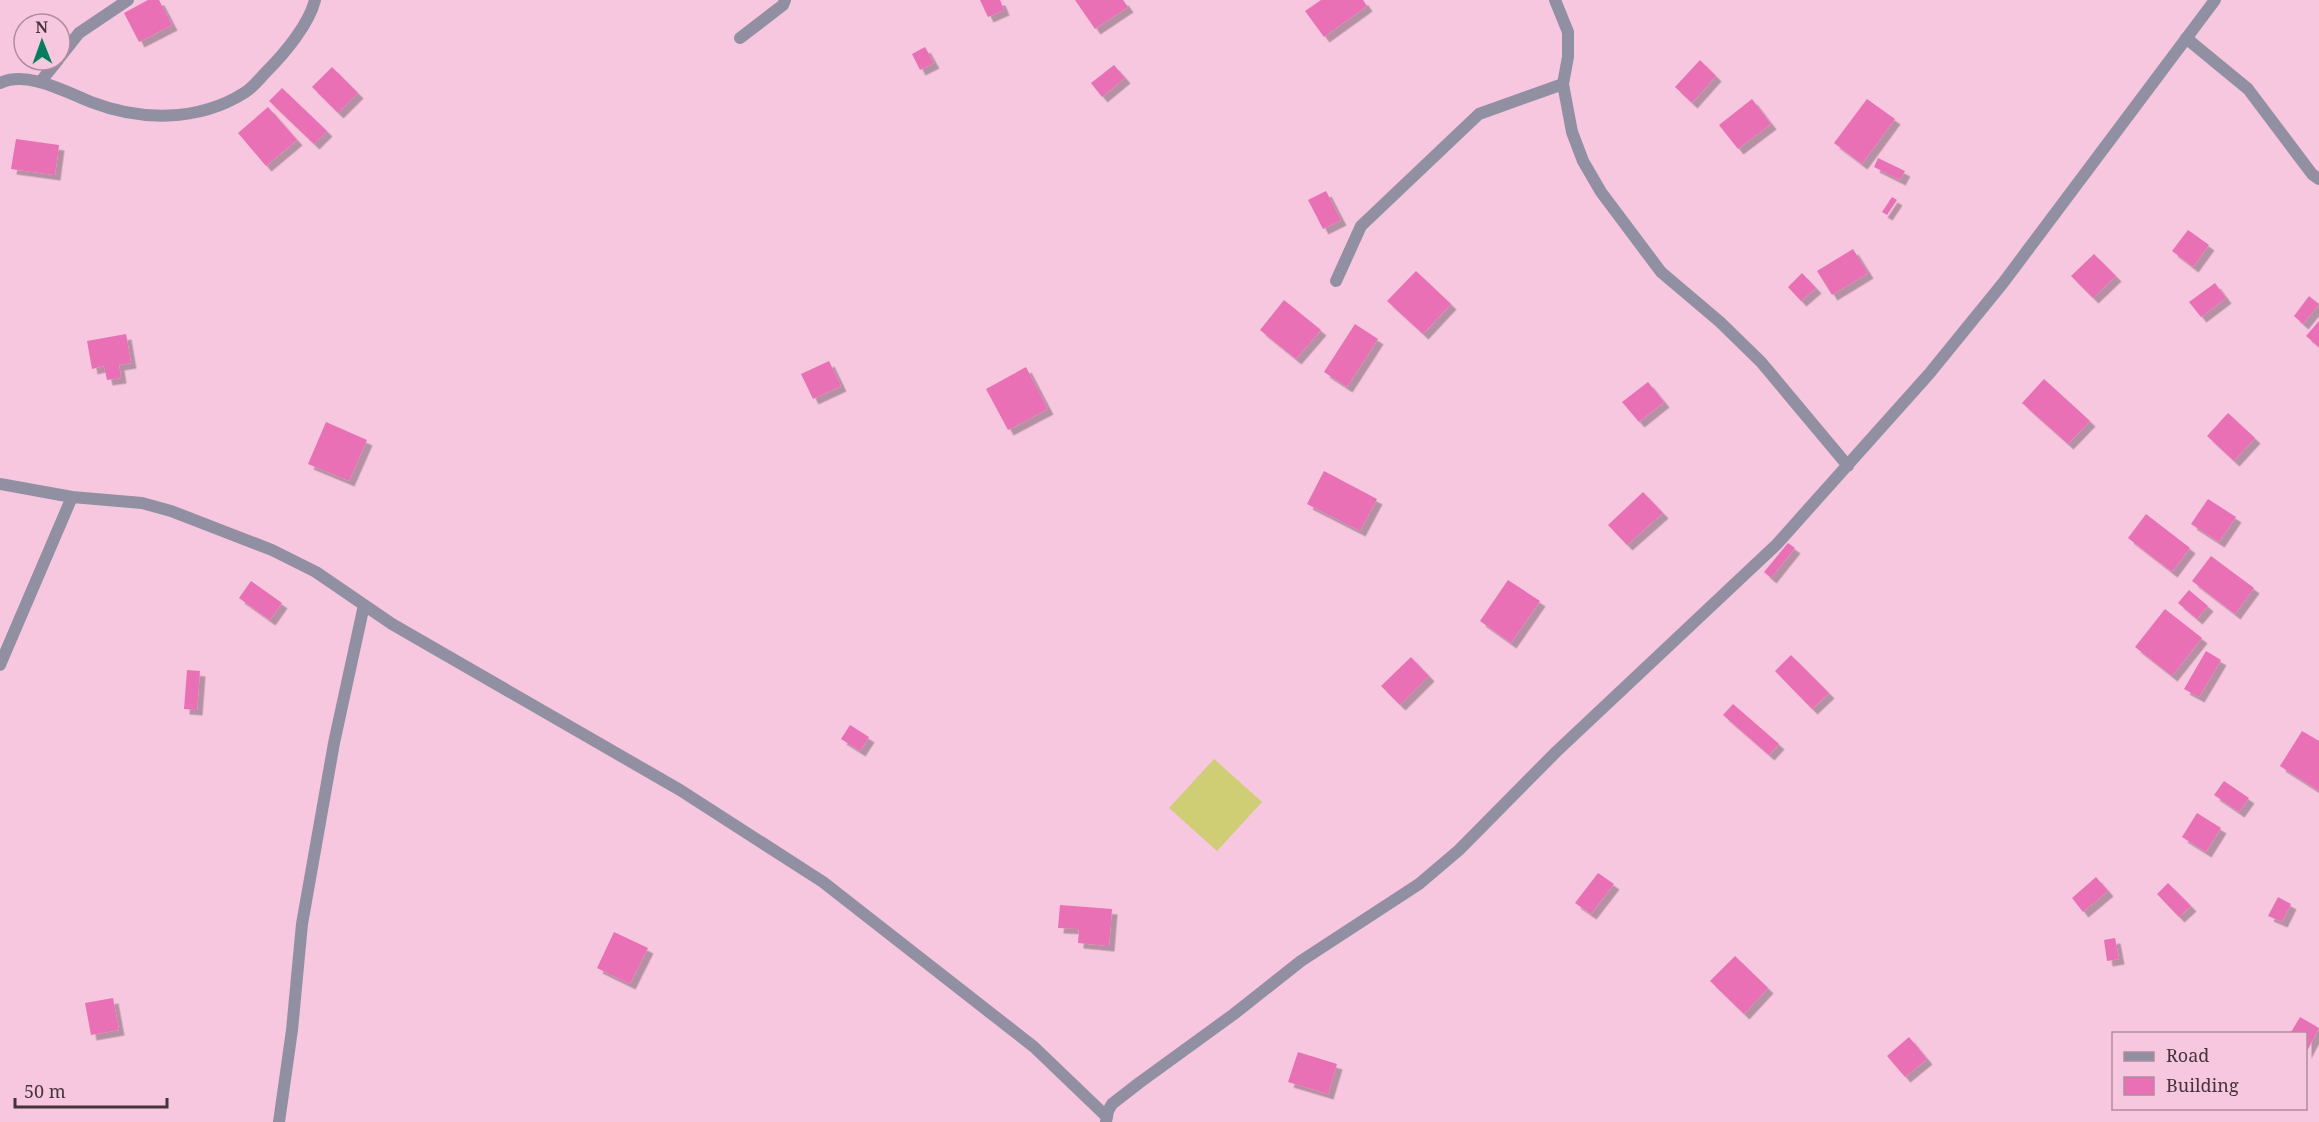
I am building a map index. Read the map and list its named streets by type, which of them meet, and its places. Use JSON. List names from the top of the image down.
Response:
{
  "legend": ["Road", "Building"],
  "scale_bar": "50 m",
  "north": "top"
}
